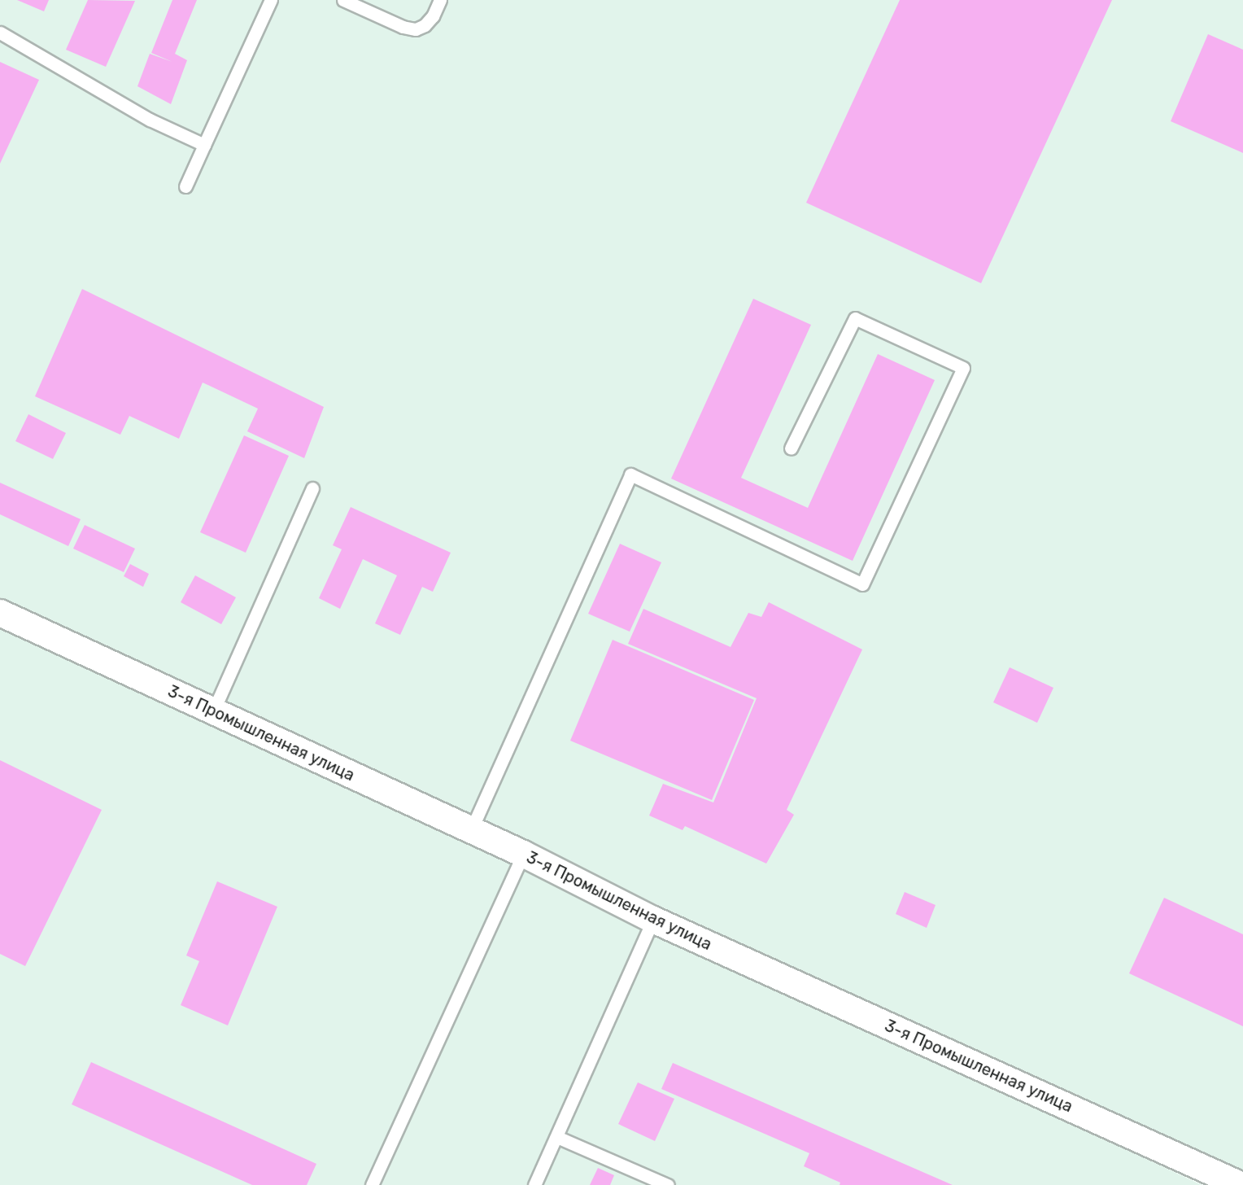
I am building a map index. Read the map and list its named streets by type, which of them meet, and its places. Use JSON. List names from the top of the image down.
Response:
{
  "streets": {
    "street": ["3-я Промышленная улица"]
  }
}
